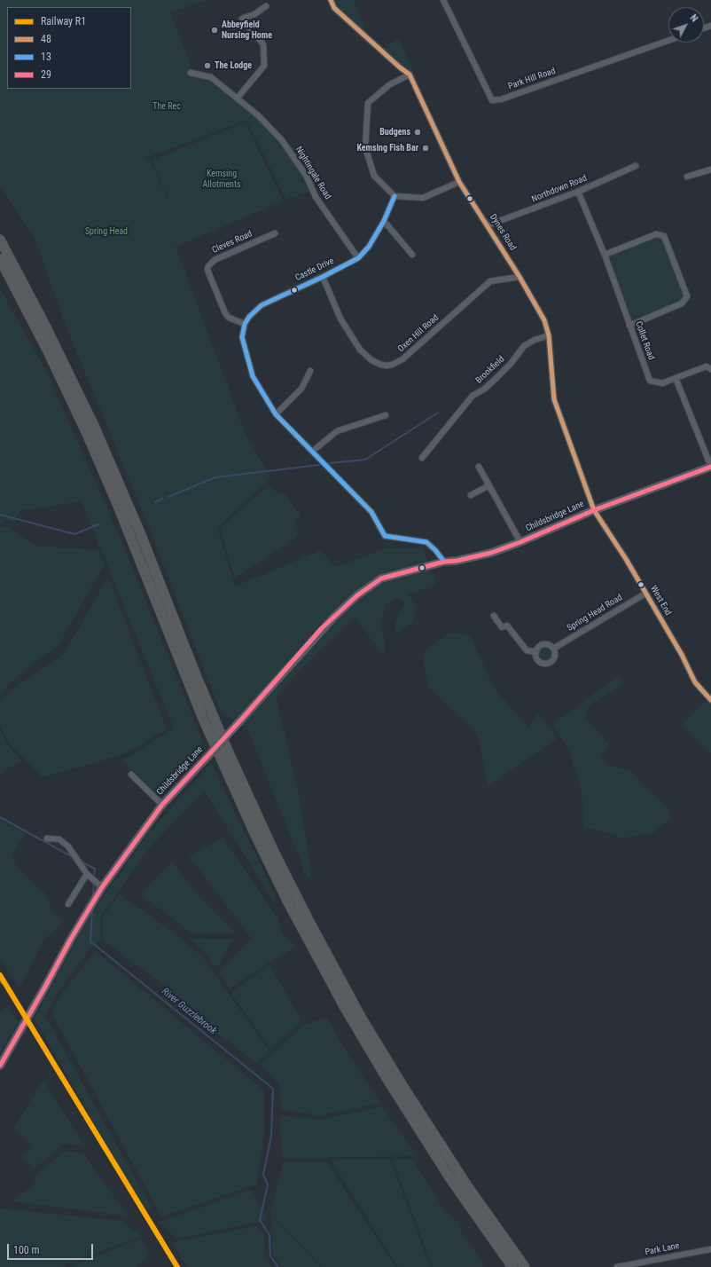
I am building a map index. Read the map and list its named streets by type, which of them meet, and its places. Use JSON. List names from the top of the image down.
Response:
{
  "streets": {
    "street": [
      "Park Hill Road",
      "Nightingale Road",
      "Northdown Road",
      "Dynes Road",
      "Cleves Road",
      "Castle Drive",
      "Oxen Hill Road",
      "Collet Road",
      "Brookfield",
      "Childsbridge Lane",
      "West End",
      "Spring Head Road",
      "Park Lane"
    ]
  },
  "crossings": [
    ["Nightingale Road", "Castle Drive"],
    ["Northdown Road", "Dynes Road"],
    ["Northdown Road", "Collet Road"],
    ["Dynes Road", "Oxen Hill Road"],
    ["Dynes Road", "Brookfield"],
    ["Dynes Road", "Childsbridge Lane"],
    ["Dynes Road", "West End"],
    ["Cleves Road", "Castle Drive"],
    ["Castle Drive", "Oxen Hill Road"],
    ["Childsbridge Lane", "West End"],
    ["West End", "Spring Head Road"]
  ],
  "water": ["River Guzzlebrook"],
  "parks": ["The Rec", "Kemsing Allotments", "Spring Head"],
  "places": [
    "Abbeyfield Nursing Home",
    "The Lodge",
    "Budgens",
    "Kemsing Fish Bar"
  ],
  "lines": [
    "transit line 48",
    "transit line 13",
    "transit line 29",
    "rail line R1"
  ],
  "legend": [
    "Railway R1",
    "48",
    "13",
    "29"
  ],
  "scale_bar": "100 m",
  "north": "top right"
}
